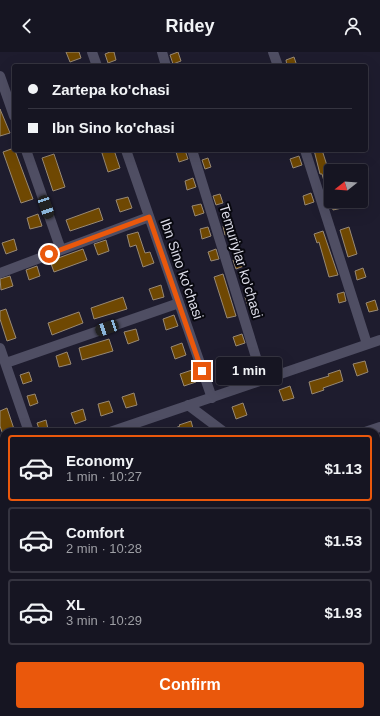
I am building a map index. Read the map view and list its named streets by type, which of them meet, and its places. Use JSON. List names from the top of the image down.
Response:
{
  "streets": {
    "street": ["Temuriylar ko'chasi", "Ibn Sino ko'chasi"]
  },
  "north": "left",
  "page": {
    "header": "Ridey",
    "banner": ["Zartepa ko'chasi", "Ibn Sino ko'chasi"],
    "bubble": "1 min",
    "list": [
      {
        "name": "Economy",
        "note": "1 min · 10:27",
        "value": "$1.13"
      },
      {
        "name": "Comfort",
        "note": "2 min · 10:28",
        "value": "$1.53"
      },
      {
        "name": "XL",
        "note": "3 min · 10:29",
        "value": "$1.93"
      }
    ],
    "buttons": "Confirm"
  }
}
